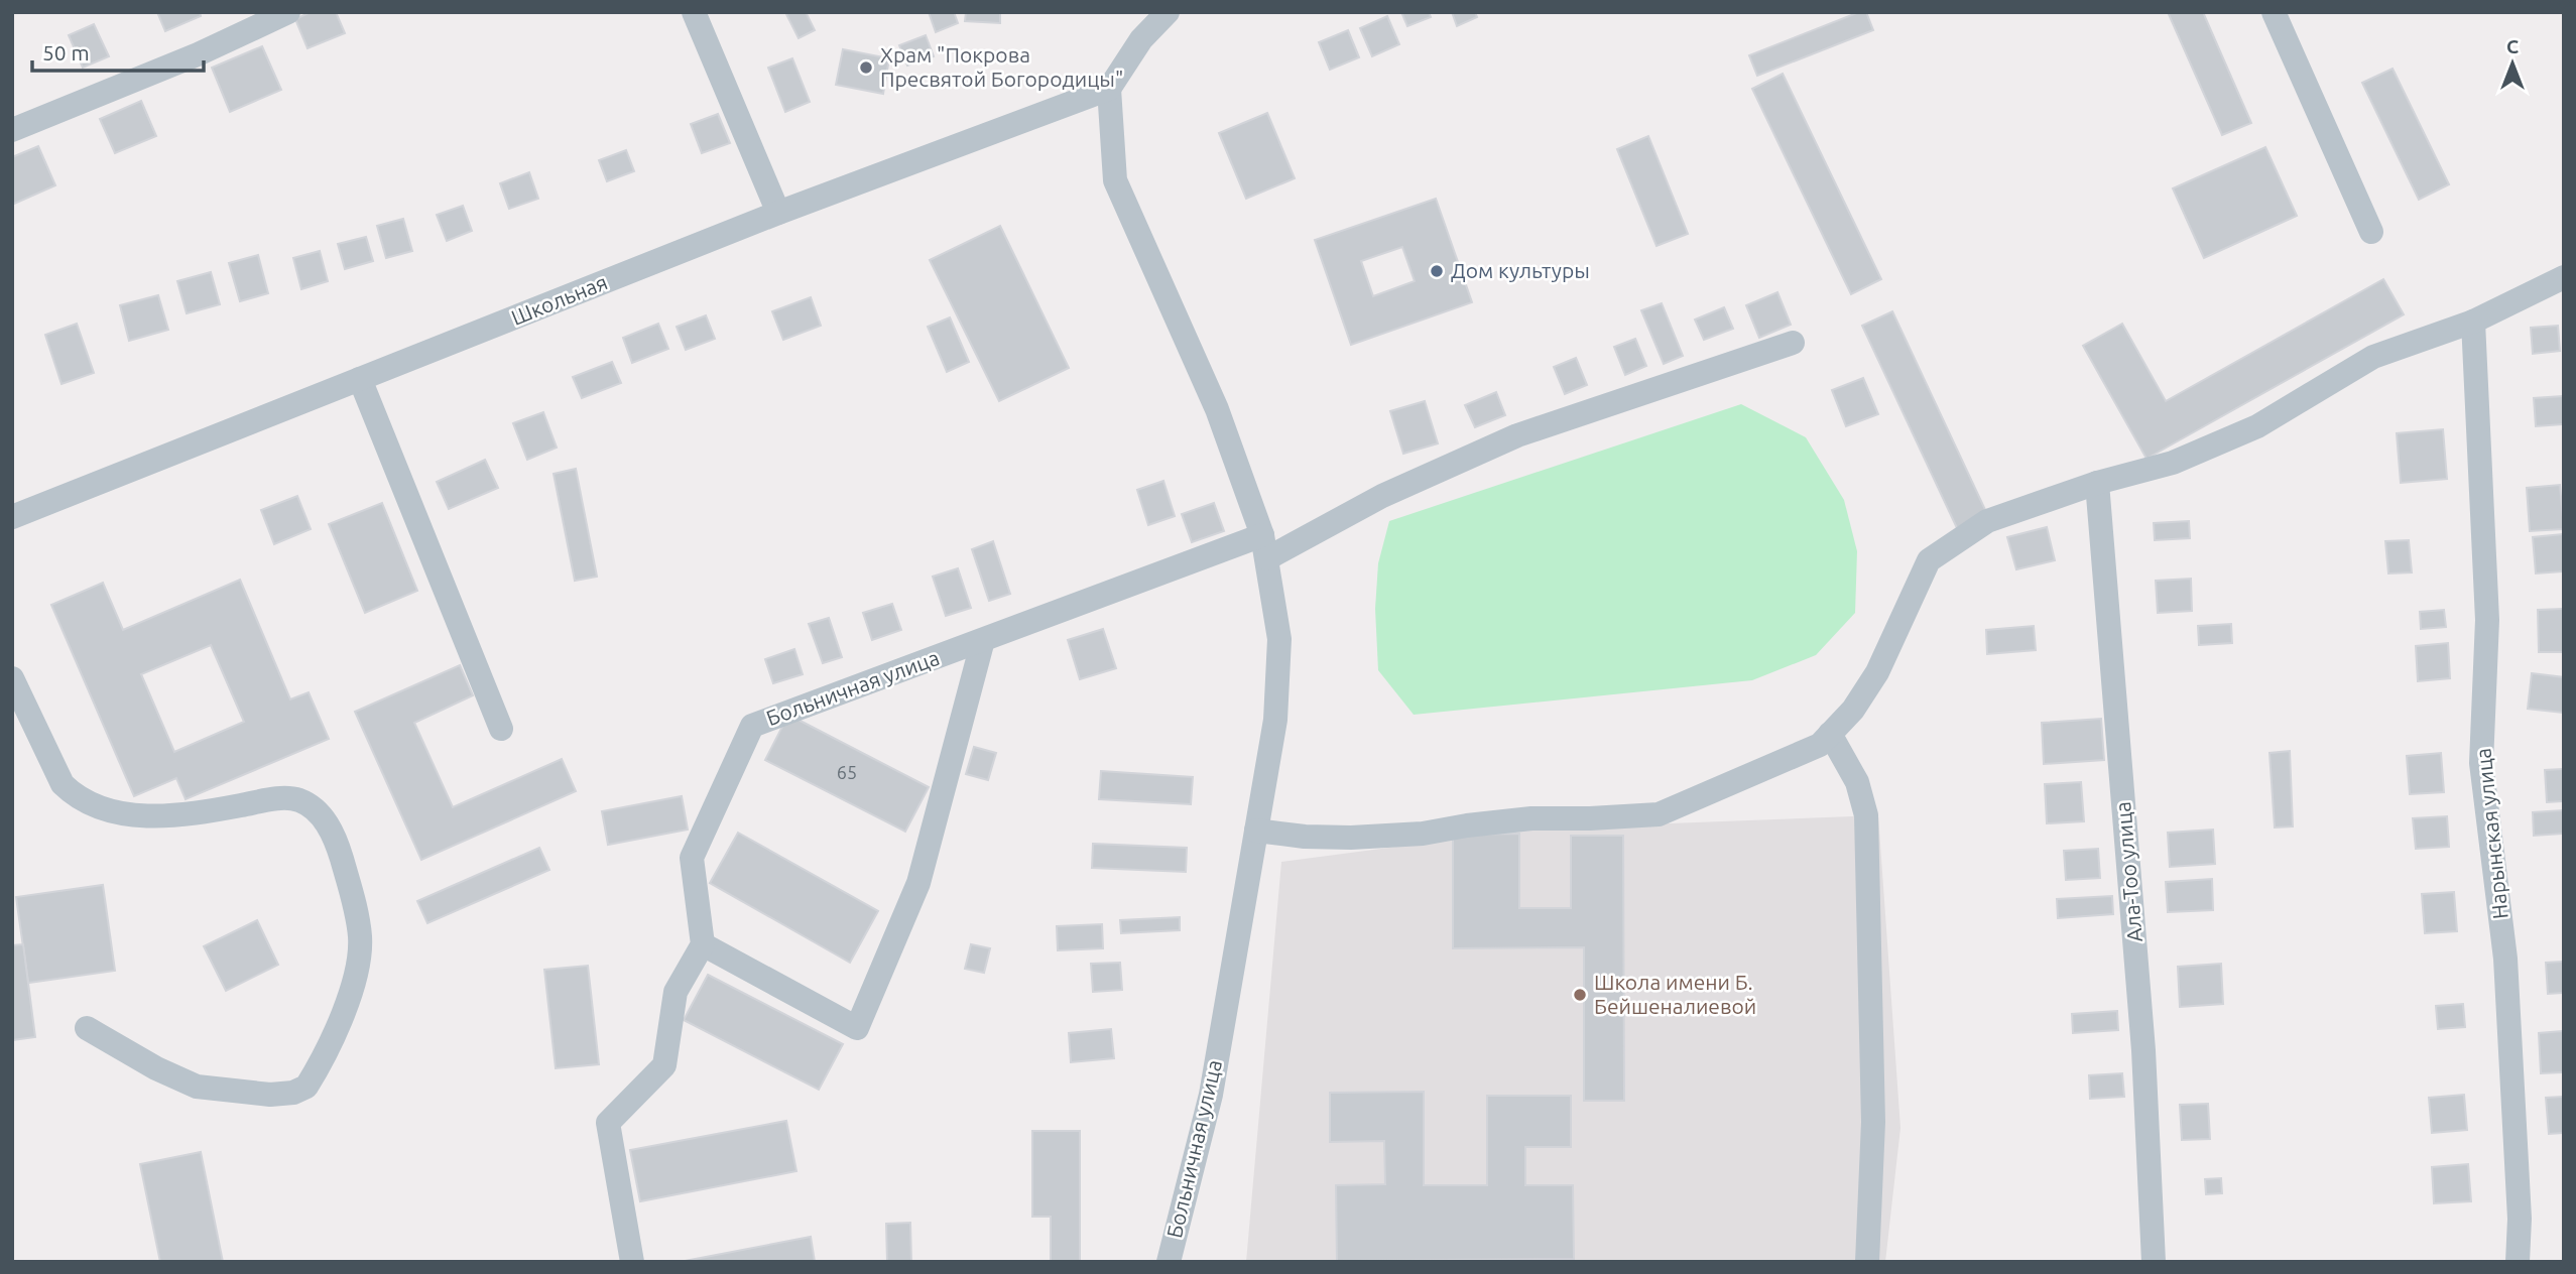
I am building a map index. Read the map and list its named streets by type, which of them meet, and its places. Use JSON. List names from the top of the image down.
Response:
{
  "streets": {
    "street": [
      "Школьная",
      "Больничная улица",
      "Нарынская улица",
      "Ала-Тоо улица"
    ]
  },
  "crossings": [
    ["Школьная", "Больничная улица"]
  ],
  "places": ["Храм \"Покрова Пресвятой Богородицы\"", "Дом культуры", "Школа имени Б. Бейшеналиевой"],
  "house_numbers": ["65"],
  "scale_bar": "50 m",
  "north": "top"
}
